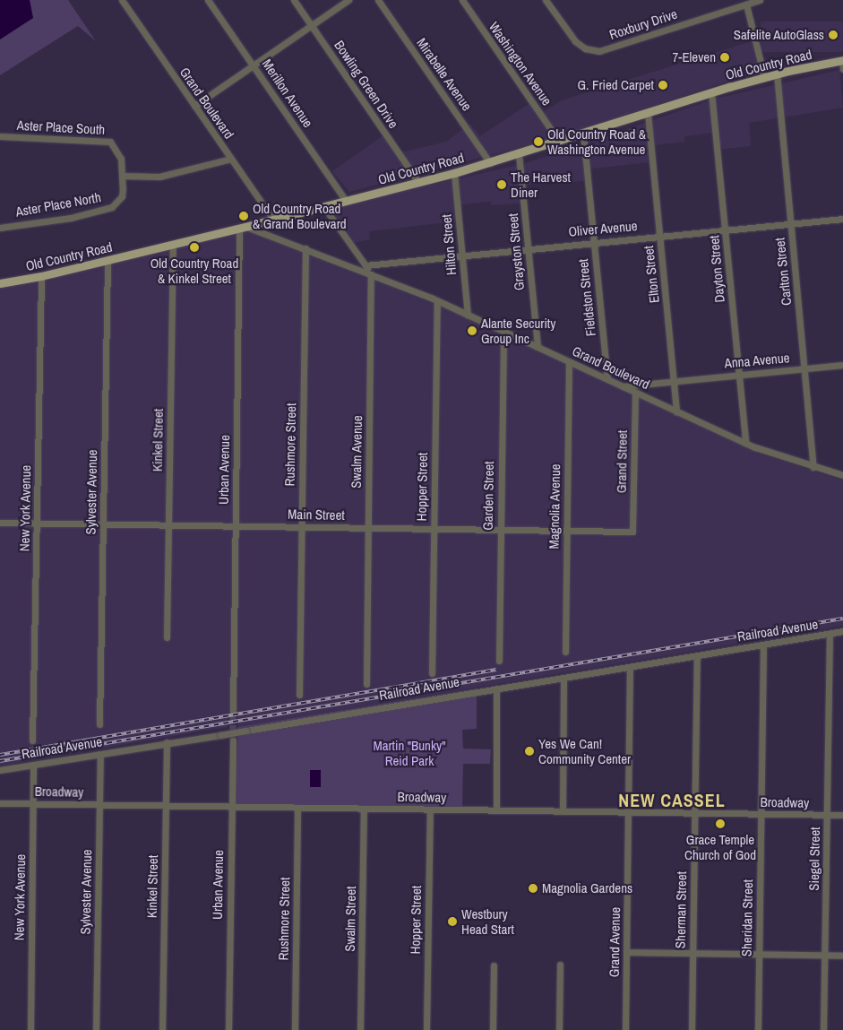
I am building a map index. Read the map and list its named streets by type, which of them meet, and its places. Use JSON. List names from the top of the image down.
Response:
{
  "streets": {
    "main road": ["Old Country Road"],
    "street": [
      "Roxbury Drive",
      "Washington Avenue",
      "Mirabelle Avenue",
      "Bowling Green Drive",
      "Merillon Avenue",
      "Grand Boulevard",
      "Aster Place South",
      "Aster Place North",
      "Oliver Avenue",
      "Hilton Street",
      "Grayston Street",
      "Dayton Street",
      "Carlton Street",
      "Elton Street",
      "Fieldston Street",
      "Anna Avenue",
      "Kinkel Street",
      "Rushmore Street",
      "Swalm Avenue",
      "Grand Street",
      "Urban Avenue",
      "Hopper Street",
      "Sylvester Avenue",
      "Garden Street",
      "Magnolia Avenue",
      "New York Avenue",
      "Main Street",
      "Railroad Avenue",
      "Broadway",
      "Siegel Street",
      "Sherman Street",
      "Sheridan Street",
      "Swalm Street",
      "Grand Avenue"
    ]
  },
  "crossings": [
    ["Washington Avenue", "Old Country Road"],
    ["Old Country Road", "Mirabelle Avenue"],
    ["Old Country Road", "Bowling Green Drive"],
    ["Old Country Road", "Merillon Avenue"],
    ["Old Country Road", "Grand Boulevard"],
    ["Old Country Road", "Hilton Street"],
    ["Old Country Road", "Grayston Street"],
    ["Old Country Road", "Dayton Street"],
    ["Old Country Road", "Carlton Street"],
    ["Old Country Road", "Elton Street"],
    ["Old Country Road", "Fieldston Street"],
    ["Old Country Road", "Kinkel Street"],
    ["Old Country Road", "Urban Avenue"],
    ["Old Country Road", "Sylvester Avenue"],
    ["Old Country Road", "New York Avenue"],
    ["Grand Boulevard", "Hilton Street"],
    ["Grand Boulevard", "Grayston Street"],
    ["Grand Boulevard", "Dayton Street"],
    ["Grand Boulevard", "Carlton Street"],
    ["Grand Boulevard", "Fieldston Street"],
    ["Grand Boulevard", "Anna Avenue"],
    ["Grand Boulevard", "Rushmore Street"],
    ["Grand Boulevard", "Swalm Avenue"],
    ["Grand Boulevard", "Grand Street"],
    ["Grand Boulevard", "Urban Avenue"],
    ["Grand Boulevard", "Hopper Street"],
    ["Grand Boulevard", "Garden Street"],
    ["Grand Boulevard", "Magnolia Avenue"],
    ["Aster Place South", "Aster Place North"],
    ["Oliver Avenue", "Hilton Street"],
    ["Oliver Avenue", "Grayston Street"],
    ["Oliver Avenue", "Dayton Street"],
    ["Oliver Avenue", "Carlton Street"],
    ["Oliver Avenue", "Elton Street"],
    ["Oliver Avenue", "Fieldston Street"],
    ["Dayton Street", "Anna Avenue"],
    ["Carlton Street", "Anna Avenue"],
    ["Elton Street", "Anna Avenue"],
    ["Kinkel Street", "Main Street"],
    ["Kinkel Street", "Railroad Avenue"],
    ["Kinkel Street", "Broadway"],
    ["Rushmore Street", "Main Street"],
    ["Rushmore Street", "Broadway"],
    ["Swalm Avenue", "Main Street"],
    ["Grand Street", "Main Street"],
    ["Urban Avenue", "Main Street"],
    ["Urban Avenue", "Broadway"],
    ["Hopper Street", "Main Street"],
    ["Hopper Street", "Broadway"],
    ["Sylvester Avenue", "Main Street"],
    ["Sylvester Avenue", "Railroad Avenue"],
    ["Sylvester Avenue", "Broadway"],
    ["Garden Street", "Main Street"],
    ["Magnolia Avenue", "Main Street"],
    ["New York Avenue", "Main Street"],
    ["New York Avenue", "Railroad Avenue"],
    ["New York Avenue", "Broadway"],
    ["Railroad Avenue", "Siegel Street"],
    ["Railroad Avenue", "Sherman Street"],
    ["Railroad Avenue", "Sheridan Street"],
    ["Railroad Avenue", "Grand Avenue"],
    ["Broadway", "Siegel Street"],
    ["Broadway", "Sherman Street"],
    ["Broadway", "Sheridan Street"],
    ["Broadway", "Swalm Street"],
    ["Broadway", "Grand Avenue"]
  ],
  "districts": ["NEW CASSEL"],
  "parks": ["Martin \"Bunky\" Reid Park"],
  "places": [
    "Safelite AutoGlass",
    "7-Eleven",
    "G. Fried Carpet",
    "Old Country Road & Washington Avenue",
    "The Harvest Diner",
    "Old Country Road & Grand Boulevard",
    "Old Country Road & Kinkel Street",
    "Alante Security Group Inc",
    "Yes We Can! Community Center",
    "Grace Temple Church of God",
    "Magnolia Gardens",
    "Westbury Head Start"
  ]
}
